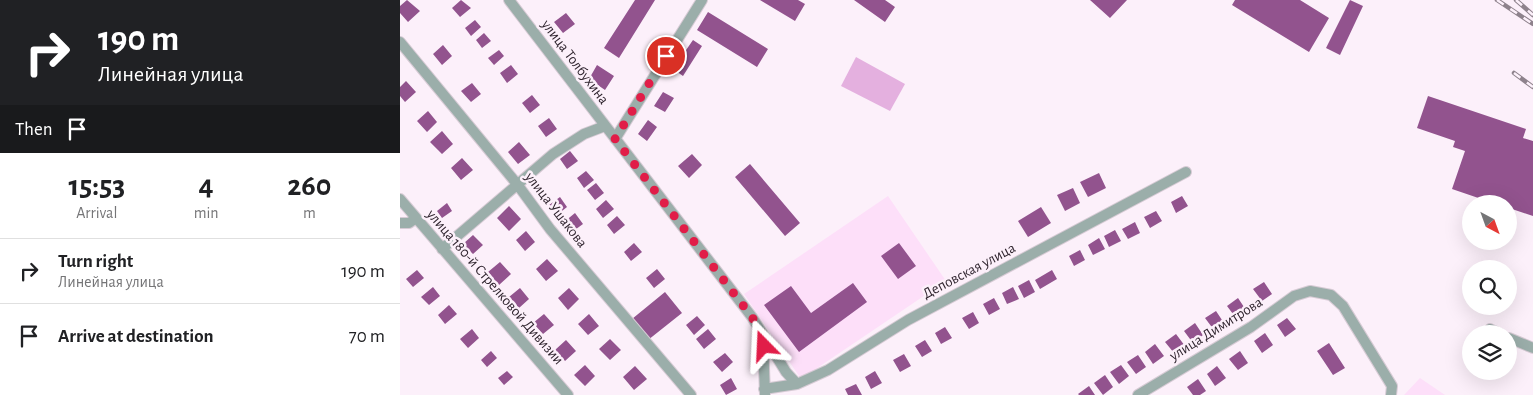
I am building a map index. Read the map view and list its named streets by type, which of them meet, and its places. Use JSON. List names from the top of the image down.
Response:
{
  "streets": {
    "street": [
      "улица Толбухина",
      "улица Ушакова",
      "Деповская улица",
      "улица 180-й Стрелковой Дивизии",
      "улица Димитрова"
    ]
  },
  "crossings": [
    ["улица Толбухина", "Деповская улица"]
  ],
  "north": "bottom right",
  "page": {
    "turn": ["190 m", "Линейная улица"],
    "then": "Then",
    "eta": [
      "15:53",
      "Arrival",
      "4",
      "min",
      "260",
      "m"
    ],
    "list": [
      {
        "name": "Turn right",
        "note": "Линейная улица",
        "value": "190 m"
      },
      {
        "name": "Arrive at destination",
        "value": "70 m"
      }
    ]
  }
}
